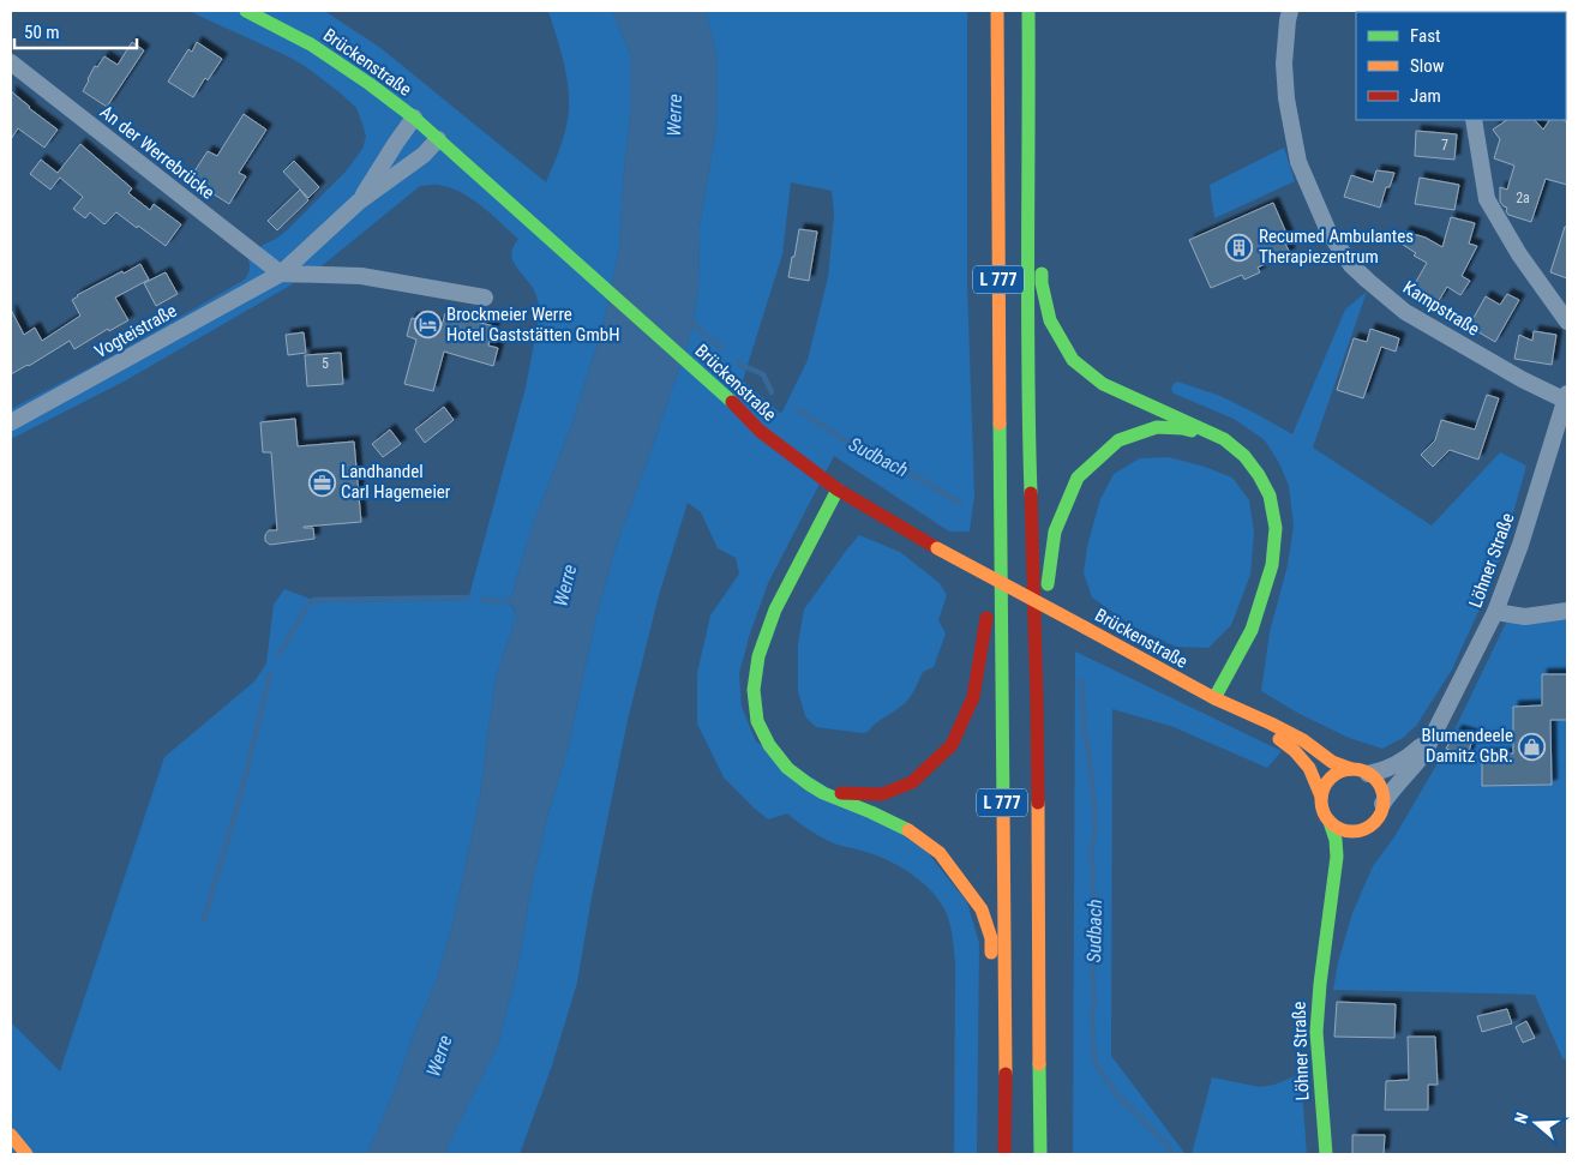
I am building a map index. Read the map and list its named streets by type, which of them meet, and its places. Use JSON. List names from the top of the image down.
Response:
{
  "streets": {
    "main road": ["Brückenstraße", "L 777", "Löhner Straße"],
    "street": ["An der Werrebrücke", "Kampstraße", "Vogteistraße"]
  },
  "crossings": [
    ["Brückenstraße", "L 777"],
    ["Brückenstraße", "Vogteistraße"],
    ["Brückenstraße", "Löhner Straße"],
    ["An der Werrebrücke", "Vogteistraße"],
    ["Kampstraße", "Löhner Straße"]
  ],
  "water": ["Werre", "Sudbach"],
  "places": {
    "building": ["Recumed Ambulantes Therapiezentrum"],
    "hotel": ["Brockmeier Werre Hotel Gaststätten GmbH"],
    "office": ["Landhandel Carl Hagemeier"],
    "shop": ["Blumendeele Damitz GbR."]
  },
  "house_numbers": ["7", "2a", "5"],
  "legend": ["Fast", "Slow", "Jam"],
  "scale_bar": "50 m",
  "north": "left"
}
